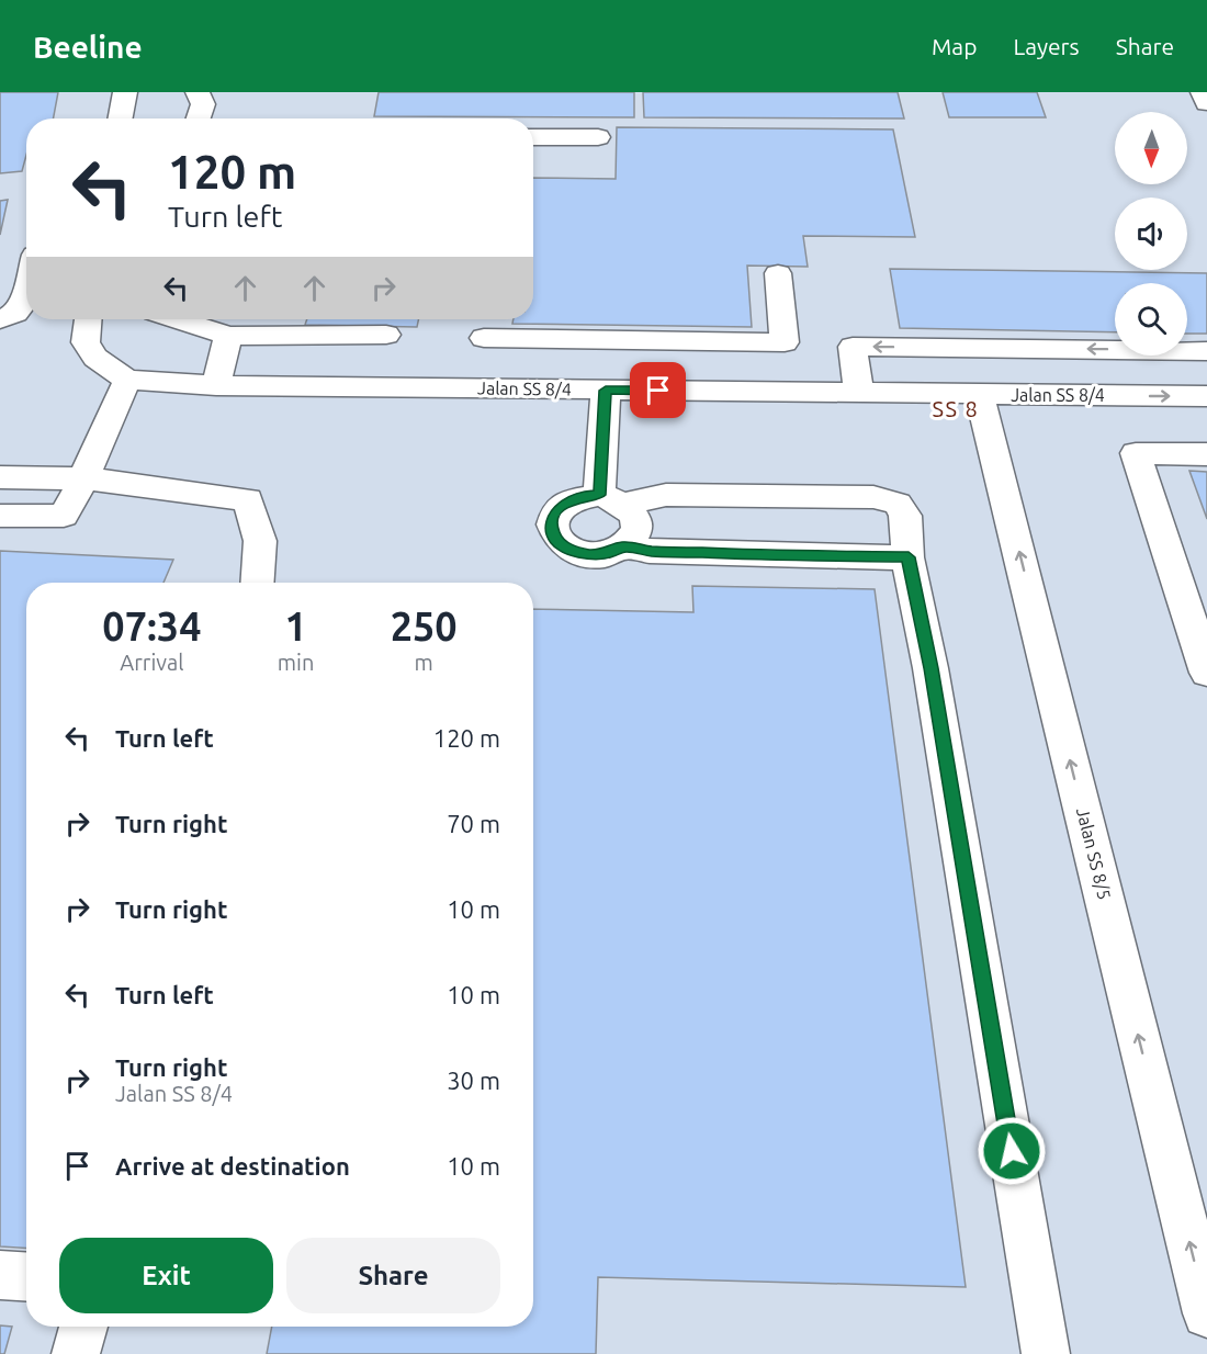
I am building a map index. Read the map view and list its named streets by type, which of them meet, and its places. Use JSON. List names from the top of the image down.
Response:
{
  "streets": {
    "street": ["Jalan SS 8/4", "Jalan SS 8/5"]
  },
  "crossings": [
    ["Jalan SS 8/4", "Jalan SS 8/5"]
  ],
  "districts": ["SS 8"],
  "north": "bottom",
  "page": {
    "header": "Beeline",
    "nav": ["Map", "Layers", "Share"],
    "turn": ["120 m", "Turn left"],
    "eta": [
      "07:34",
      "Arrival",
      "1",
      "min",
      "250",
      "m"
    ],
    "list": [
      {
        "name": "Turn left",
        "value": "120 m"
      },
      {
        "name": "Turn right",
        "value": "70 m"
      },
      {
        "name": "Turn right",
        "value": "10 m"
      },
      {
        "name": "Turn left",
        "value": "10 m"
      },
      {
        "name": "Turn right",
        "note": "Jalan SS 8/4",
        "value": "30 m"
      },
      {
        "name": "Arrive at destination",
        "value": "10 m"
      }
    ],
    "buttons": ["Exit", "Share"]
  }
}
